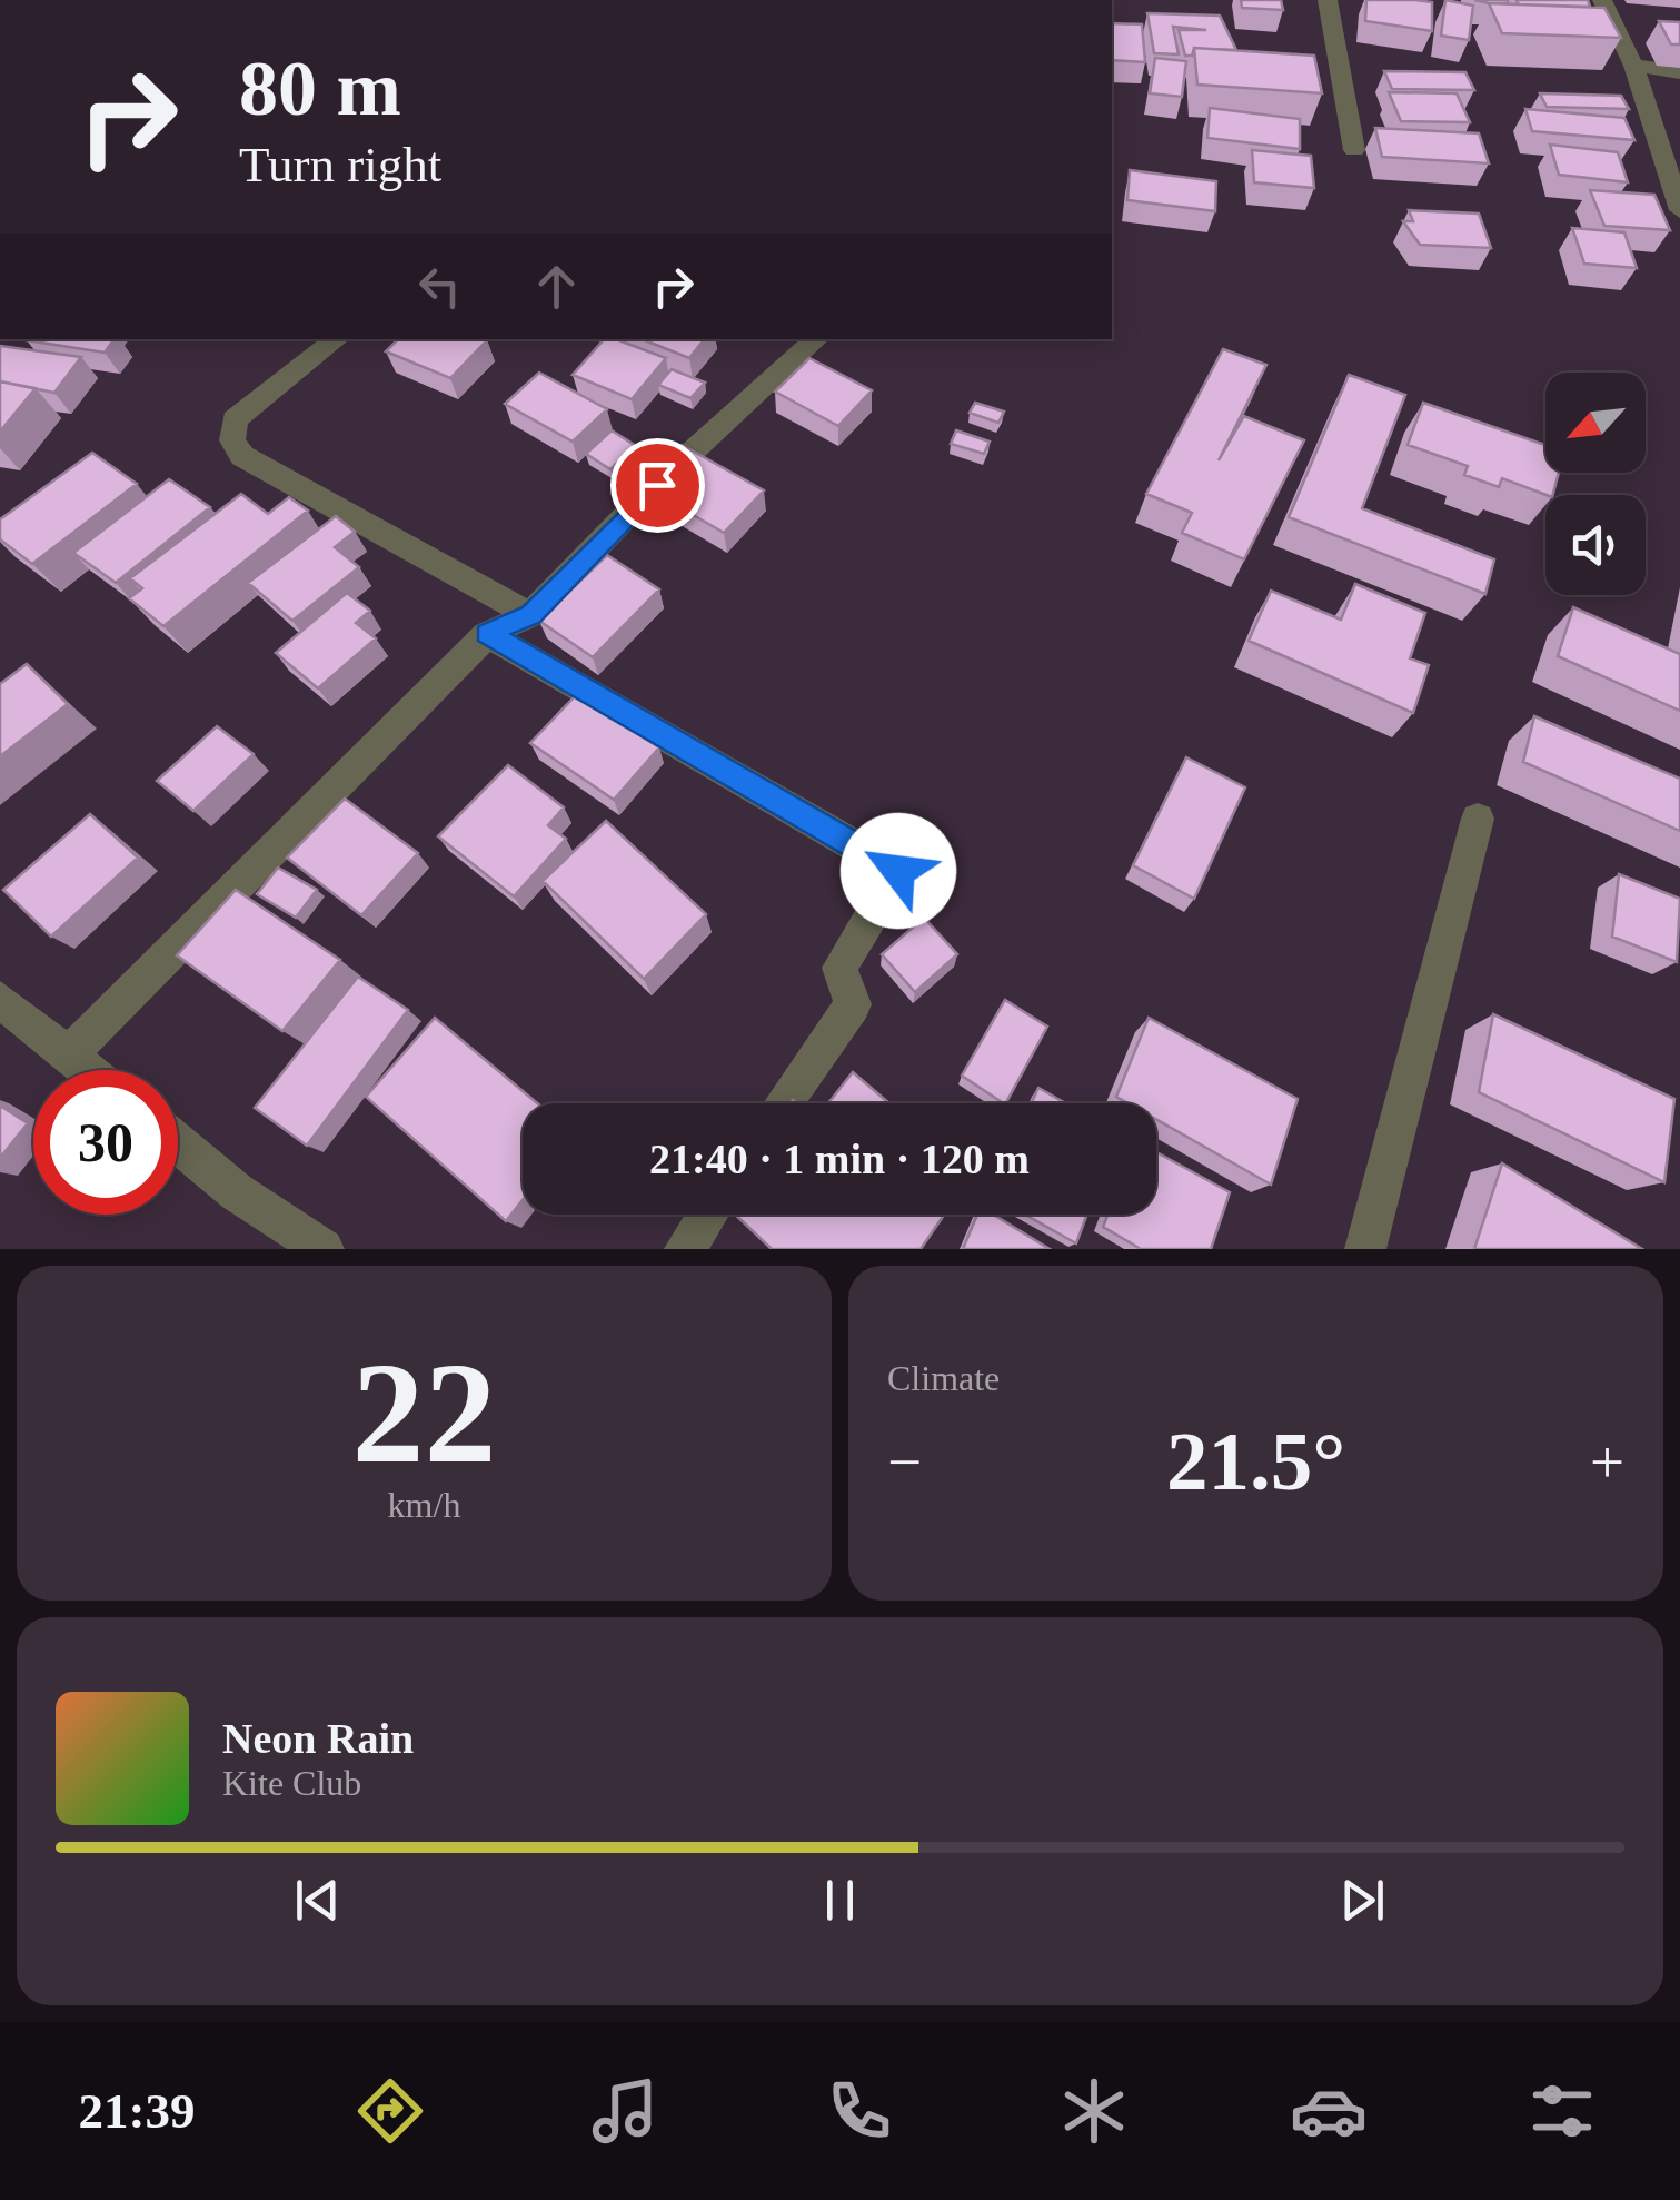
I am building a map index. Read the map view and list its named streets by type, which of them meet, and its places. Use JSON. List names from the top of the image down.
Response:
{
  "north": "bottom left",
  "page": {
    "turn": ["80 m", "Turn right"],
    "limit": "30",
    "trip": "21:40 · 1 min · 120 m",
    "tile": [
      ["22", "km/h"],
      "Climate"
    ],
    "heat": ["−", "21.5°", "+"],
    "song": ["Neon Rain", "Kite Club"],
    "tabs": "21:39"
  }
}
